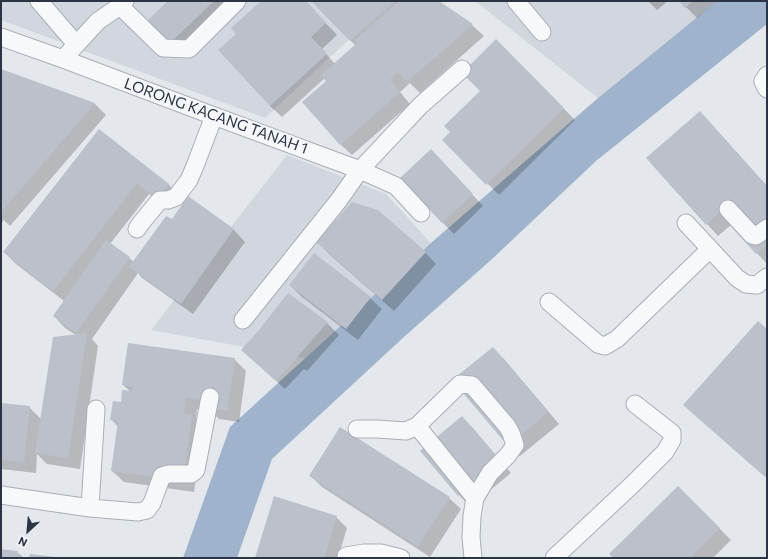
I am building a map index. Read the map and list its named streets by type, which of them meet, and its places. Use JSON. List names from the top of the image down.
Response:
{
  "streets": {
    "street": ["LORONG KACANG TANAH 1"]
  },
  "north": "bottom left"
}
